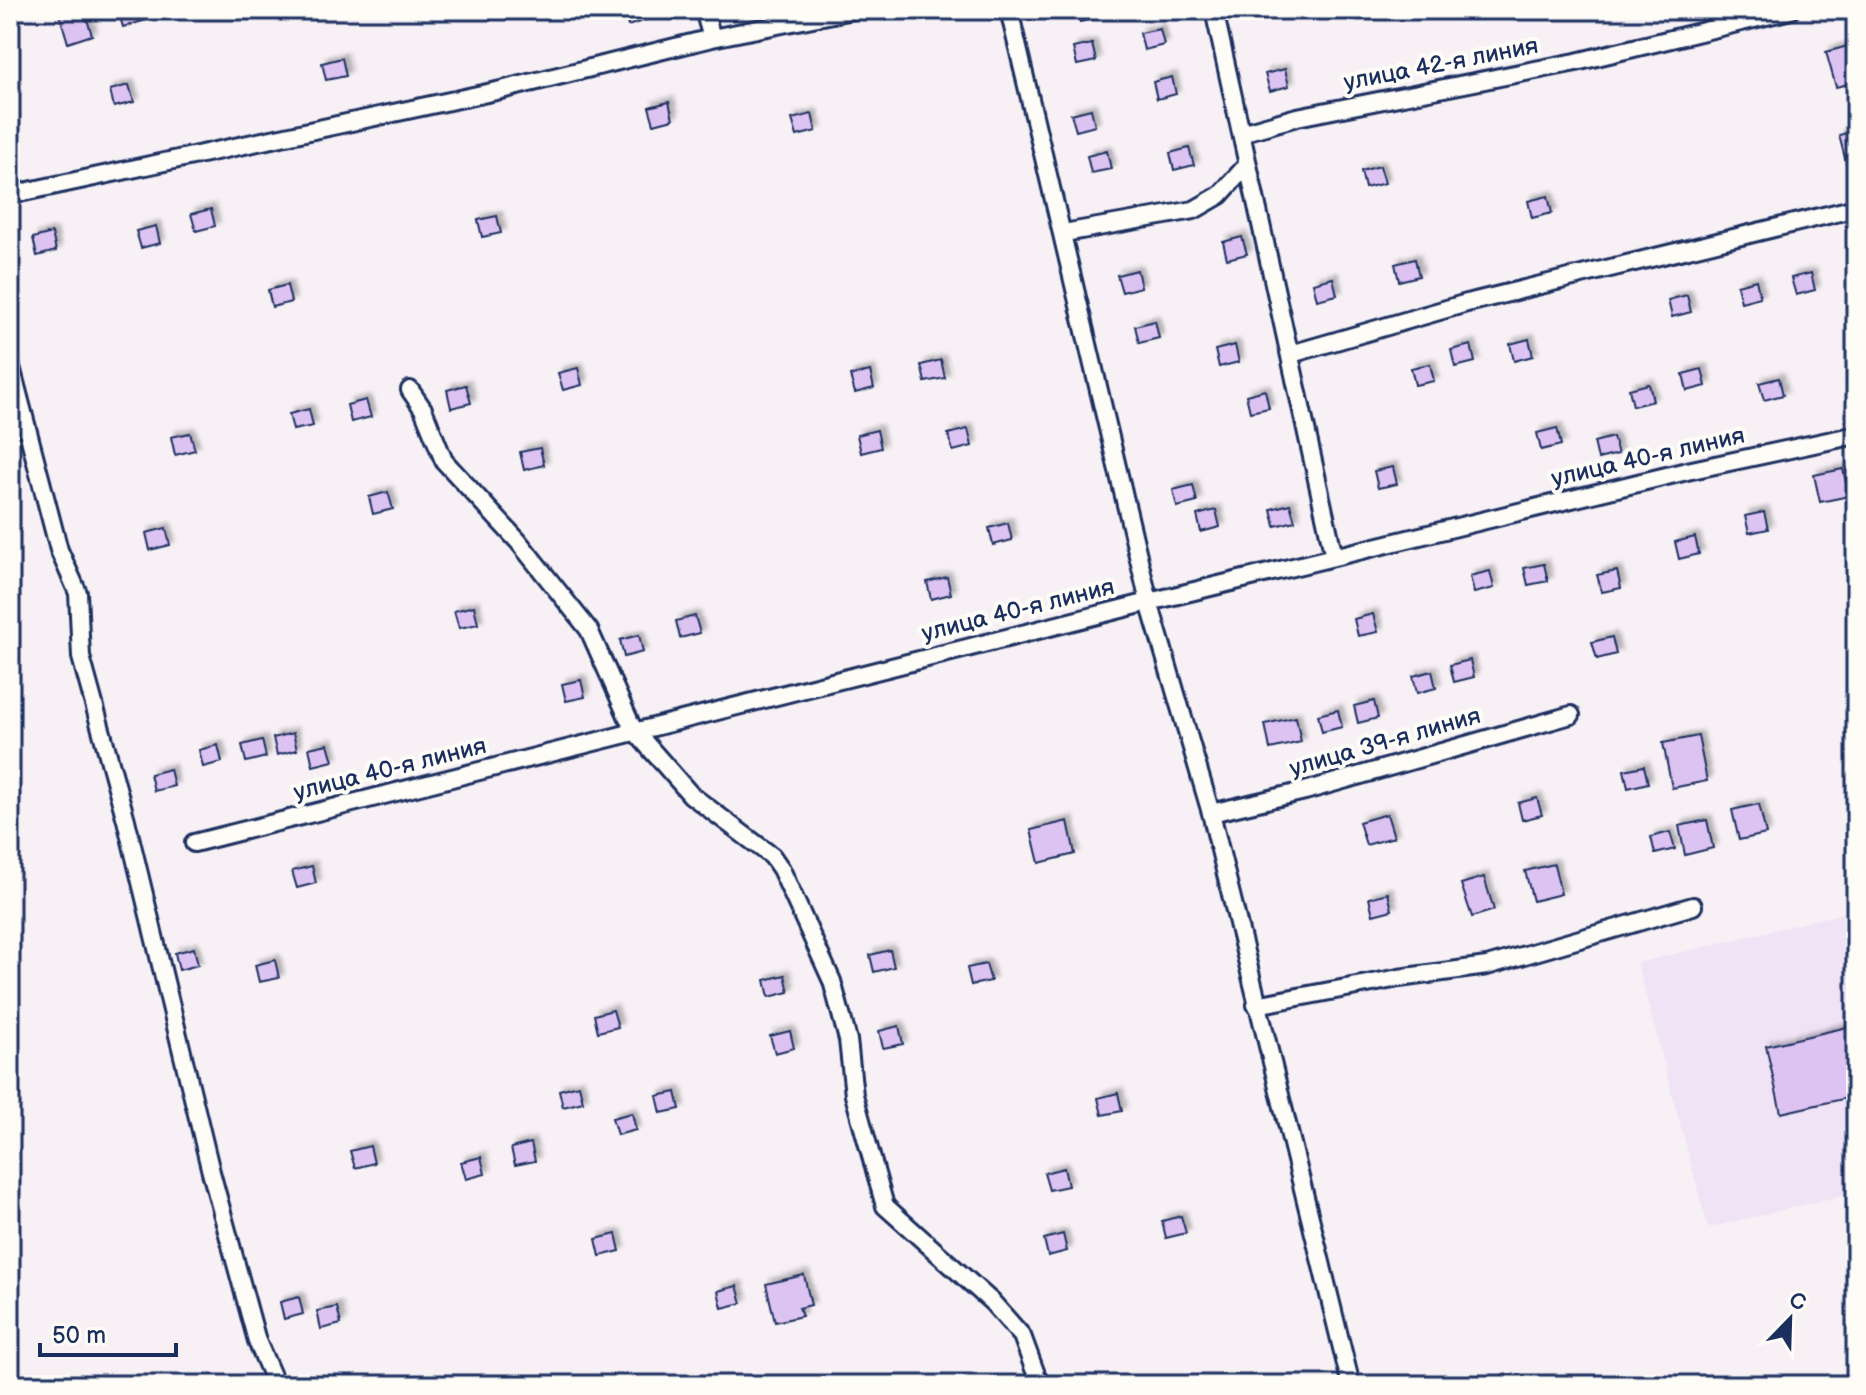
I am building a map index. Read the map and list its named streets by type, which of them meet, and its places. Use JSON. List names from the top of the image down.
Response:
{
  "streets": {
    "street": ["улица 42-я линия", "улица 40-я линия", "улица 39-я линия"]
  },
  "scale_bar": "50 m",
  "north": "top right"
}
